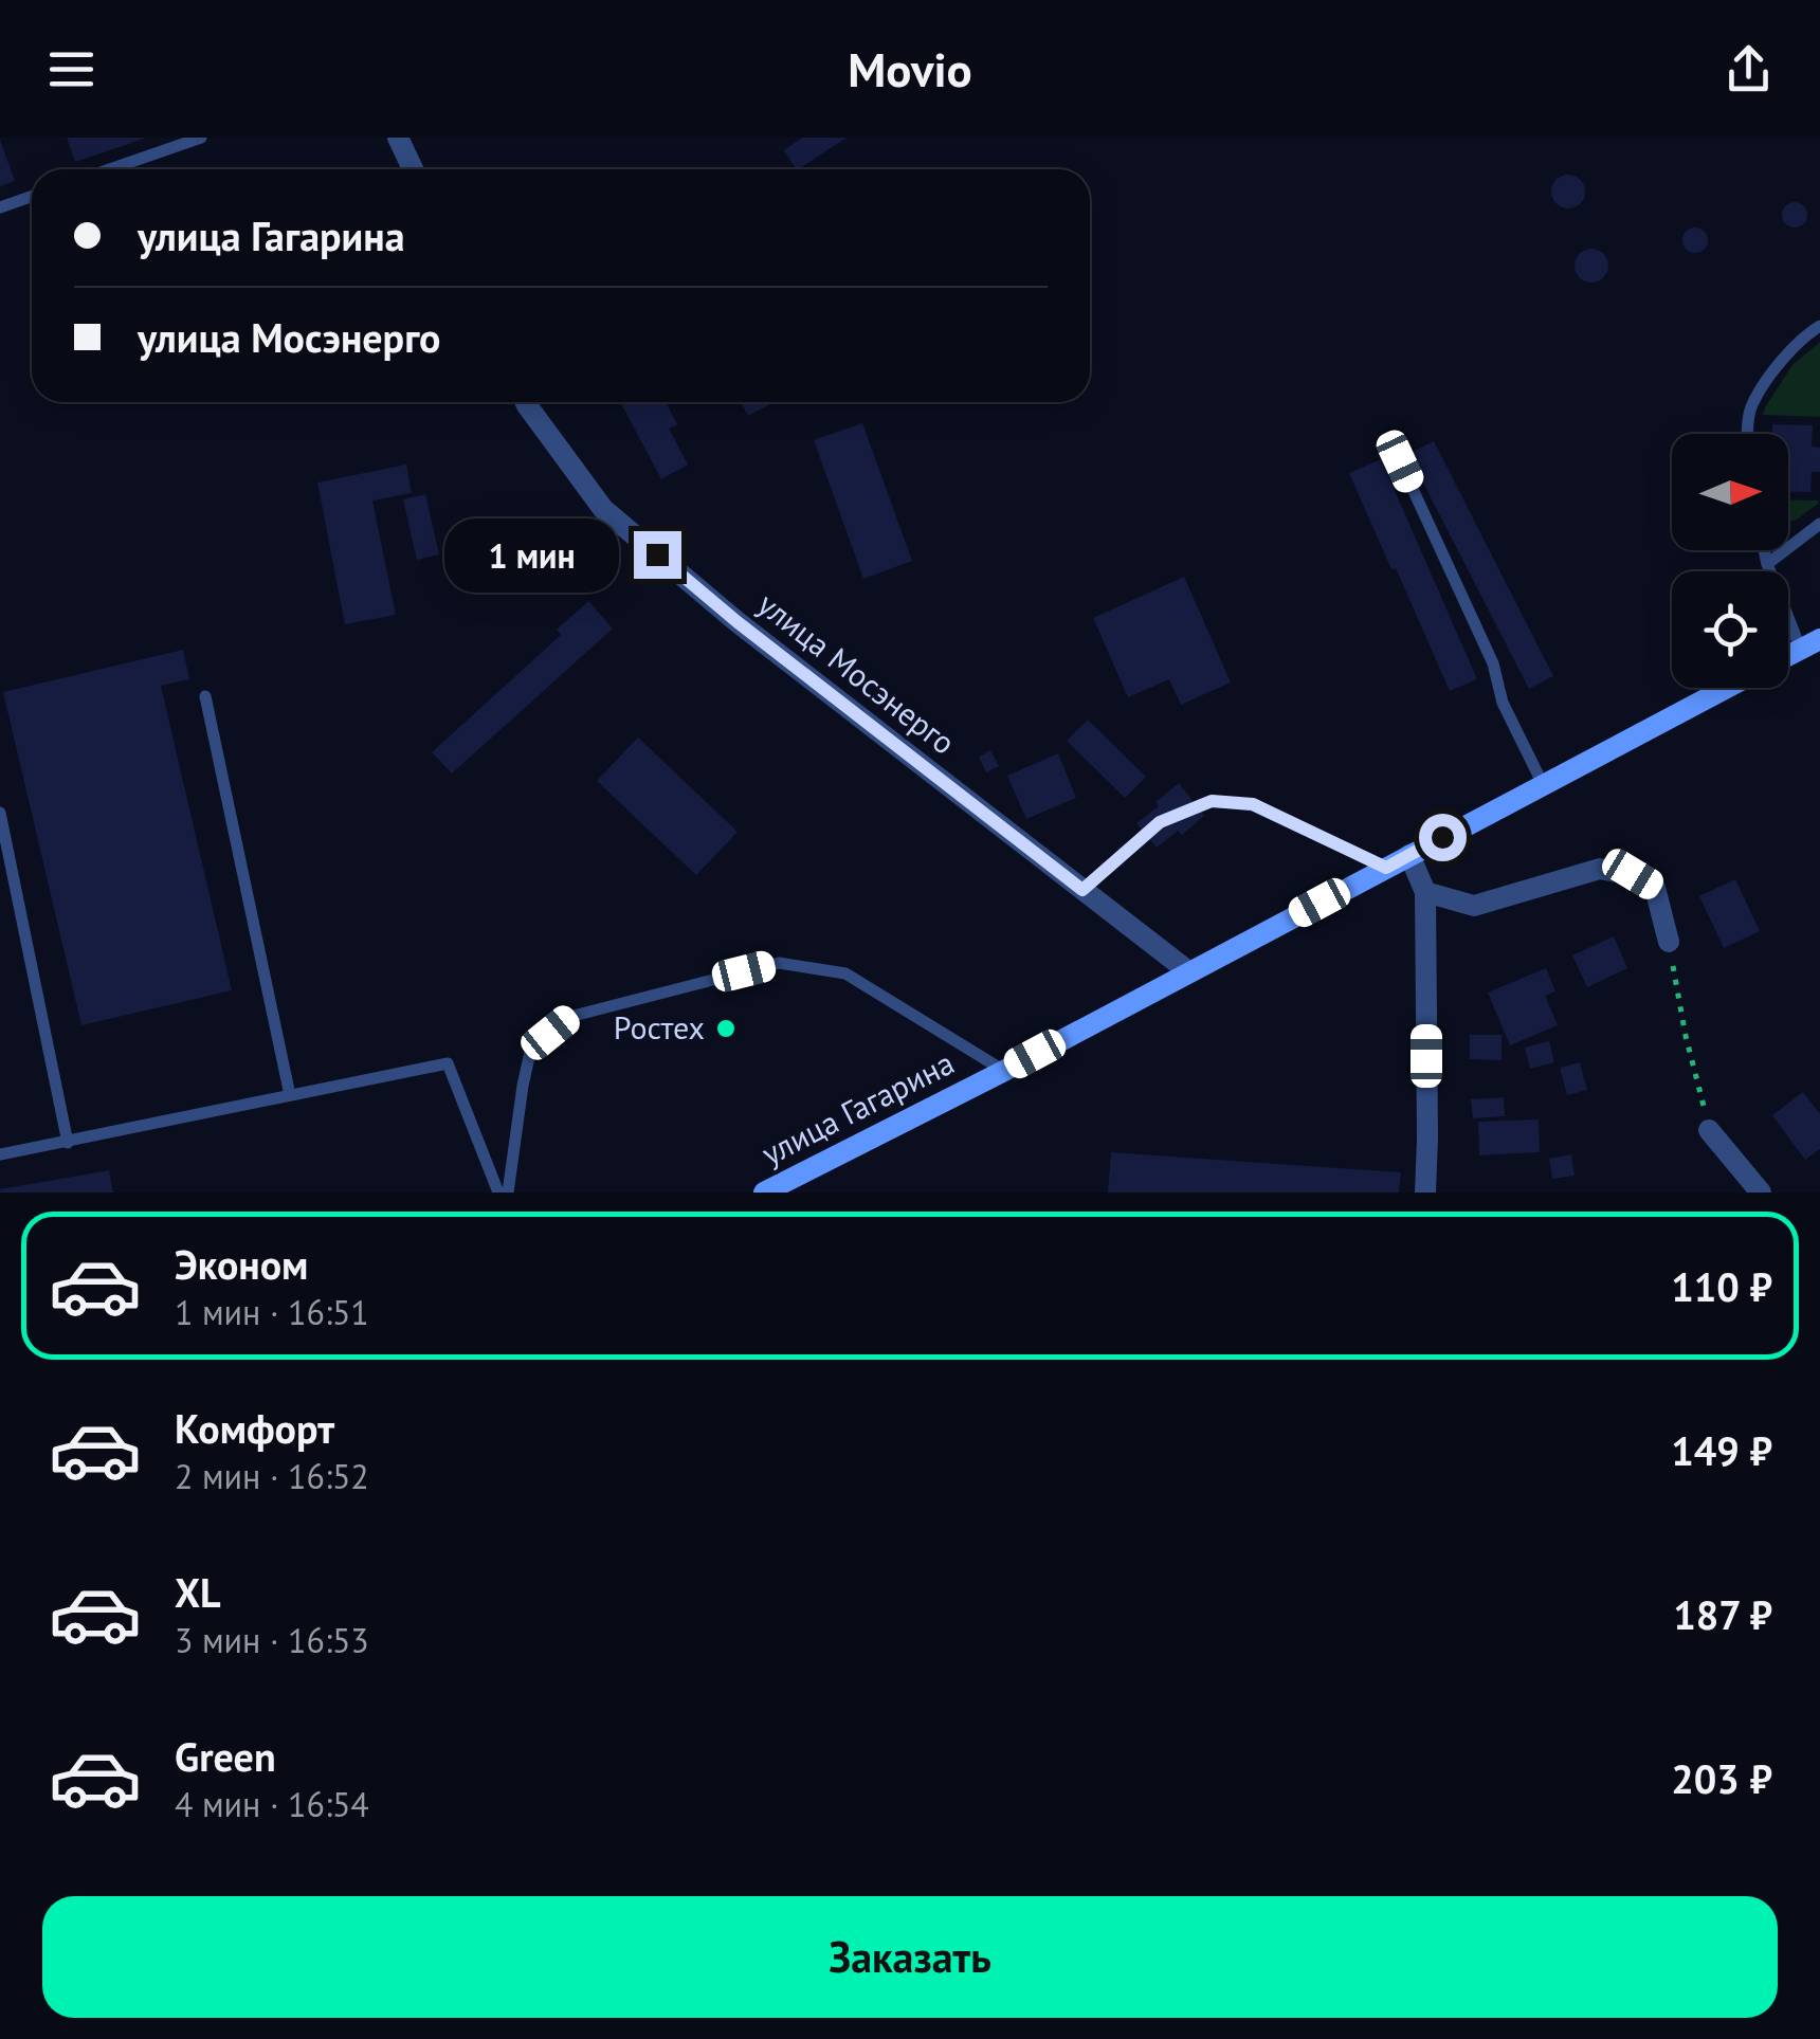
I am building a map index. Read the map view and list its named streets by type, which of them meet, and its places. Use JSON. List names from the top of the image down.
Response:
{
  "streets": {
    "main road": ["улица Гагарина"],
    "street": ["улица Мосэнерго"]
  },
  "crossings": [
    ["улица Мосэнерго", "улица Гагарина"]
  ],
  "places": ["Ростех"],
  "north": "right",
  "page": {
    "header": "Movio",
    "banner": ["улица Гагарина", "улица Мосэнерго"],
    "bubble": "1 мин",
    "list": [
      {
        "name": "Эконом",
        "note": "1 мин · 16:51",
        "value": "110 ₽"
      },
      {
        "name": "Комфорт",
        "note": "2 мин · 16:52",
        "value": "149 ₽"
      },
      {
        "name": "XL",
        "note": "3 мин · 16:53",
        "value": "187 ₽"
      },
      {
        "name": "Green",
        "note": "4 мин · 16:54",
        "value": "203 ₽"
      }
    ],
    "buttons": "Заказать"
  }
}
